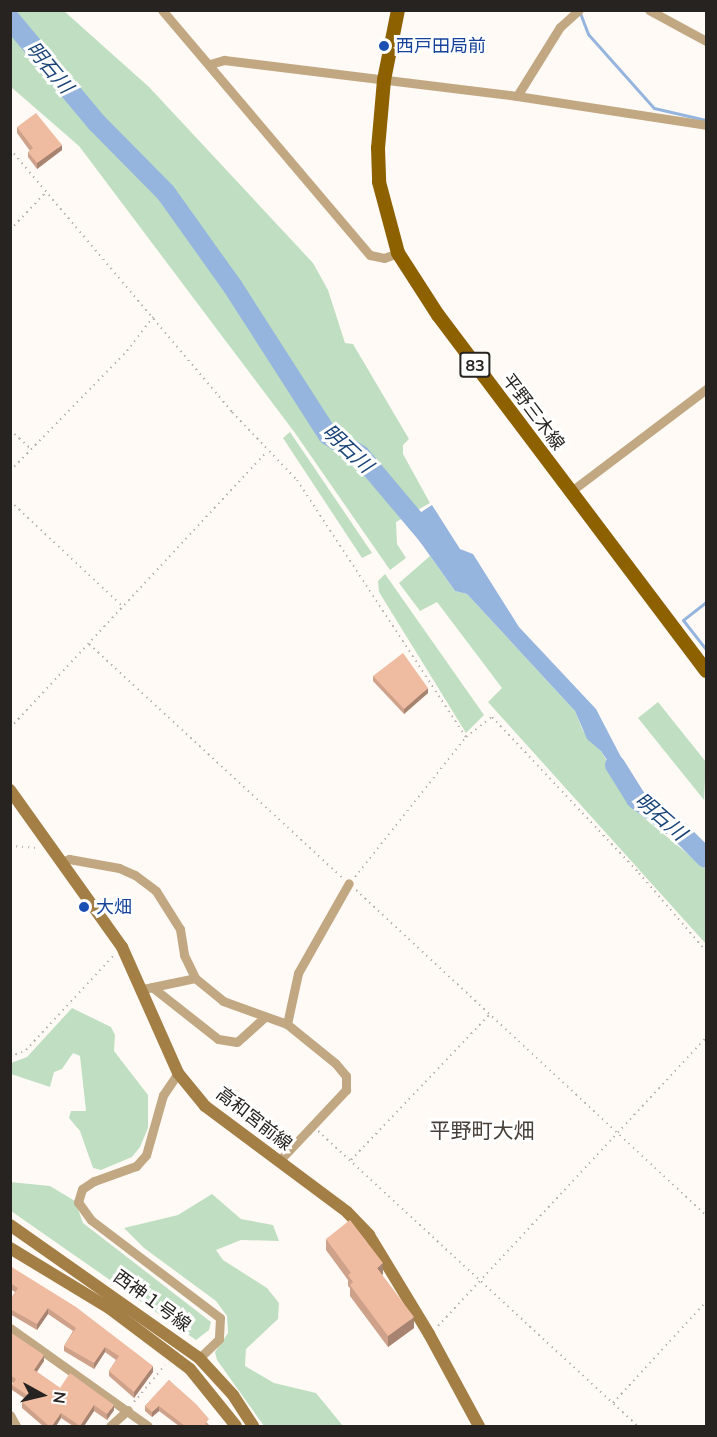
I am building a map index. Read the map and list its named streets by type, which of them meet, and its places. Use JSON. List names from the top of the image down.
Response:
{
  "streets": {
    "main road": ["83", "平野三木線"],
    "street": ["高和宮前線", "西神１号線"]
  },
  "districts": ["平野町大畑"],
  "water": ["明石川"],
  "places": ["西戸田局前", "大畑"],
  "north": "right"
}
